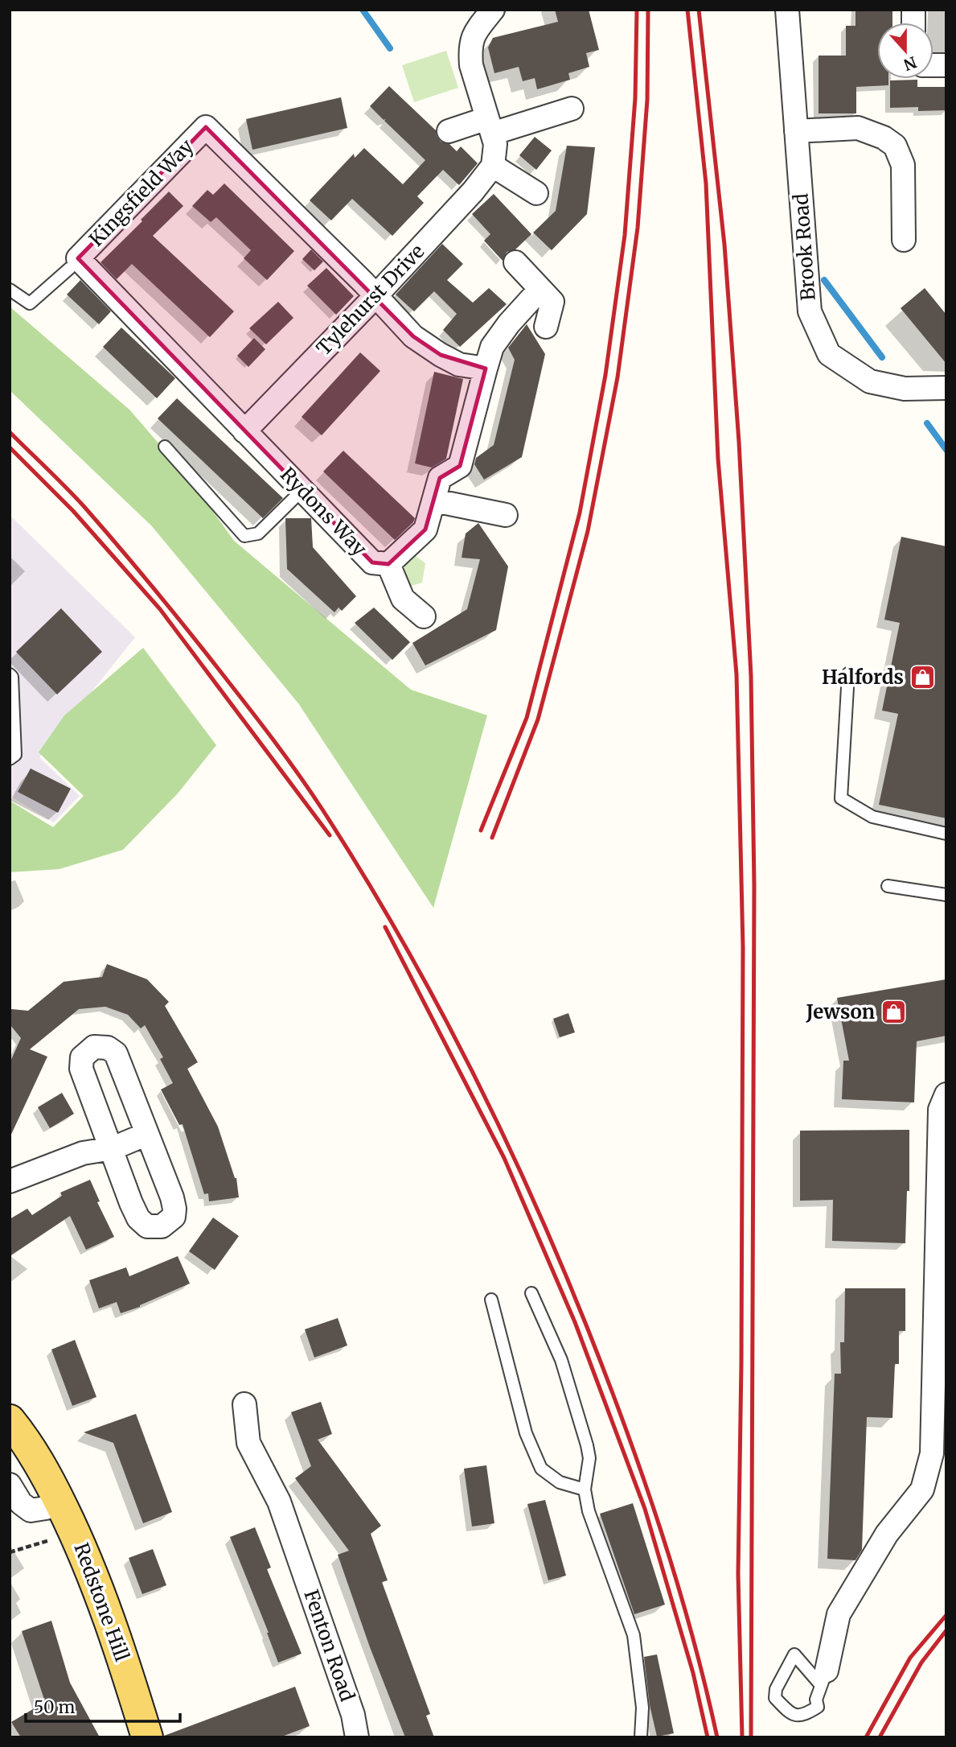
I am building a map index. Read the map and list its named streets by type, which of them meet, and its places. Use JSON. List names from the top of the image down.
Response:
{
  "streets": {
    "main road": ["Redstone Hill"],
    "street": [
      "Kingsfield Way",
      "Brook Road",
      "Tylehurst Drive",
      "Rydons Way",
      "Fenton Road"
    ]
  },
  "crossings": [
    ["Kingsfield Way", "Tylehurst Drive"],
    ["Kingsfield Way", "Rydons Way"],
    ["Tylehurst Drive", "Rydons Way"]
  ],
  "places": {
    "shop": ["Halfords", "Jewson"]
  },
  "scale_bar": "50 m",
  "north": "bottom"
}
